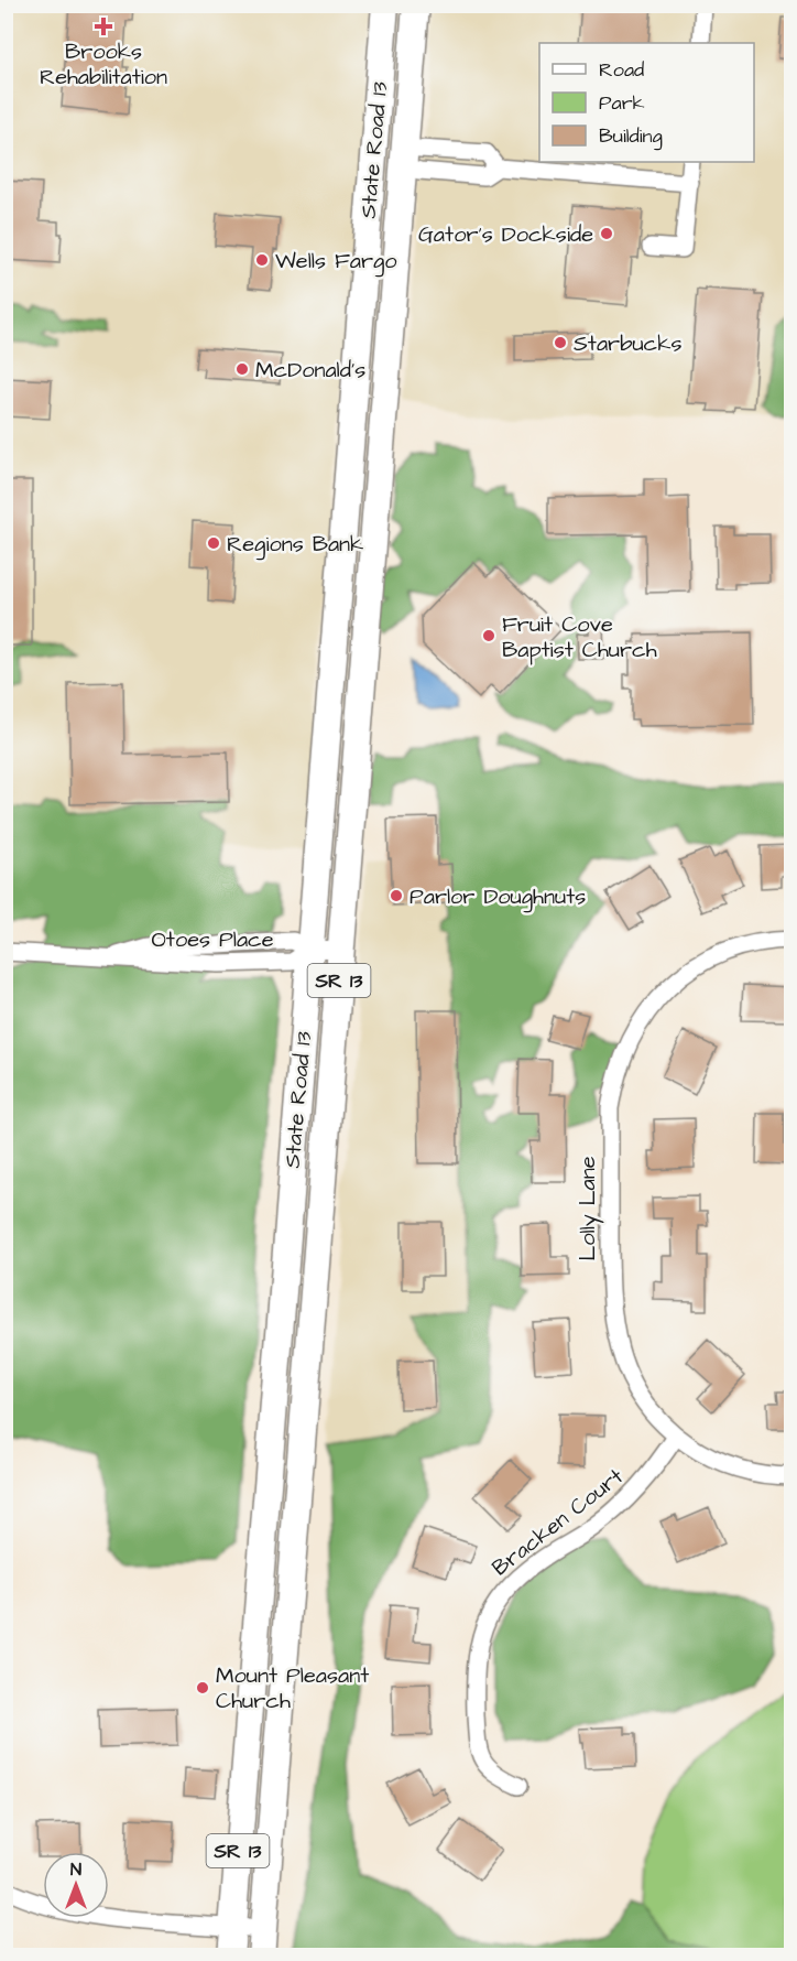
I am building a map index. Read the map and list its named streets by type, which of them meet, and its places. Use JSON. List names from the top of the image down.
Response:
{
  "streets": {
    "main road": ["State Road 13", "SR 13"],
    "street": ["Otoes Place", "Lolly Lane", "Bracken Court"]
  },
  "crossings": [
    ["State Road 13", "Otoes Place"],
    ["Lolly Lane", "Bracken Court"]
  ],
  "places": {
    "health": ["Brooks Rehabilitation"],
    "other": [
      "Gator's Dockside",
      "Wells Fargo",
      "Starbucks",
      "McDonald's",
      "Regions Bank",
      "Fruit Cove Baptist Church",
      "Parlor Doughnuts",
      "Mount Pleasant Church"
    ]
  },
  "legend": ["Road", "Park", "Building"],
  "north": "top"
}
